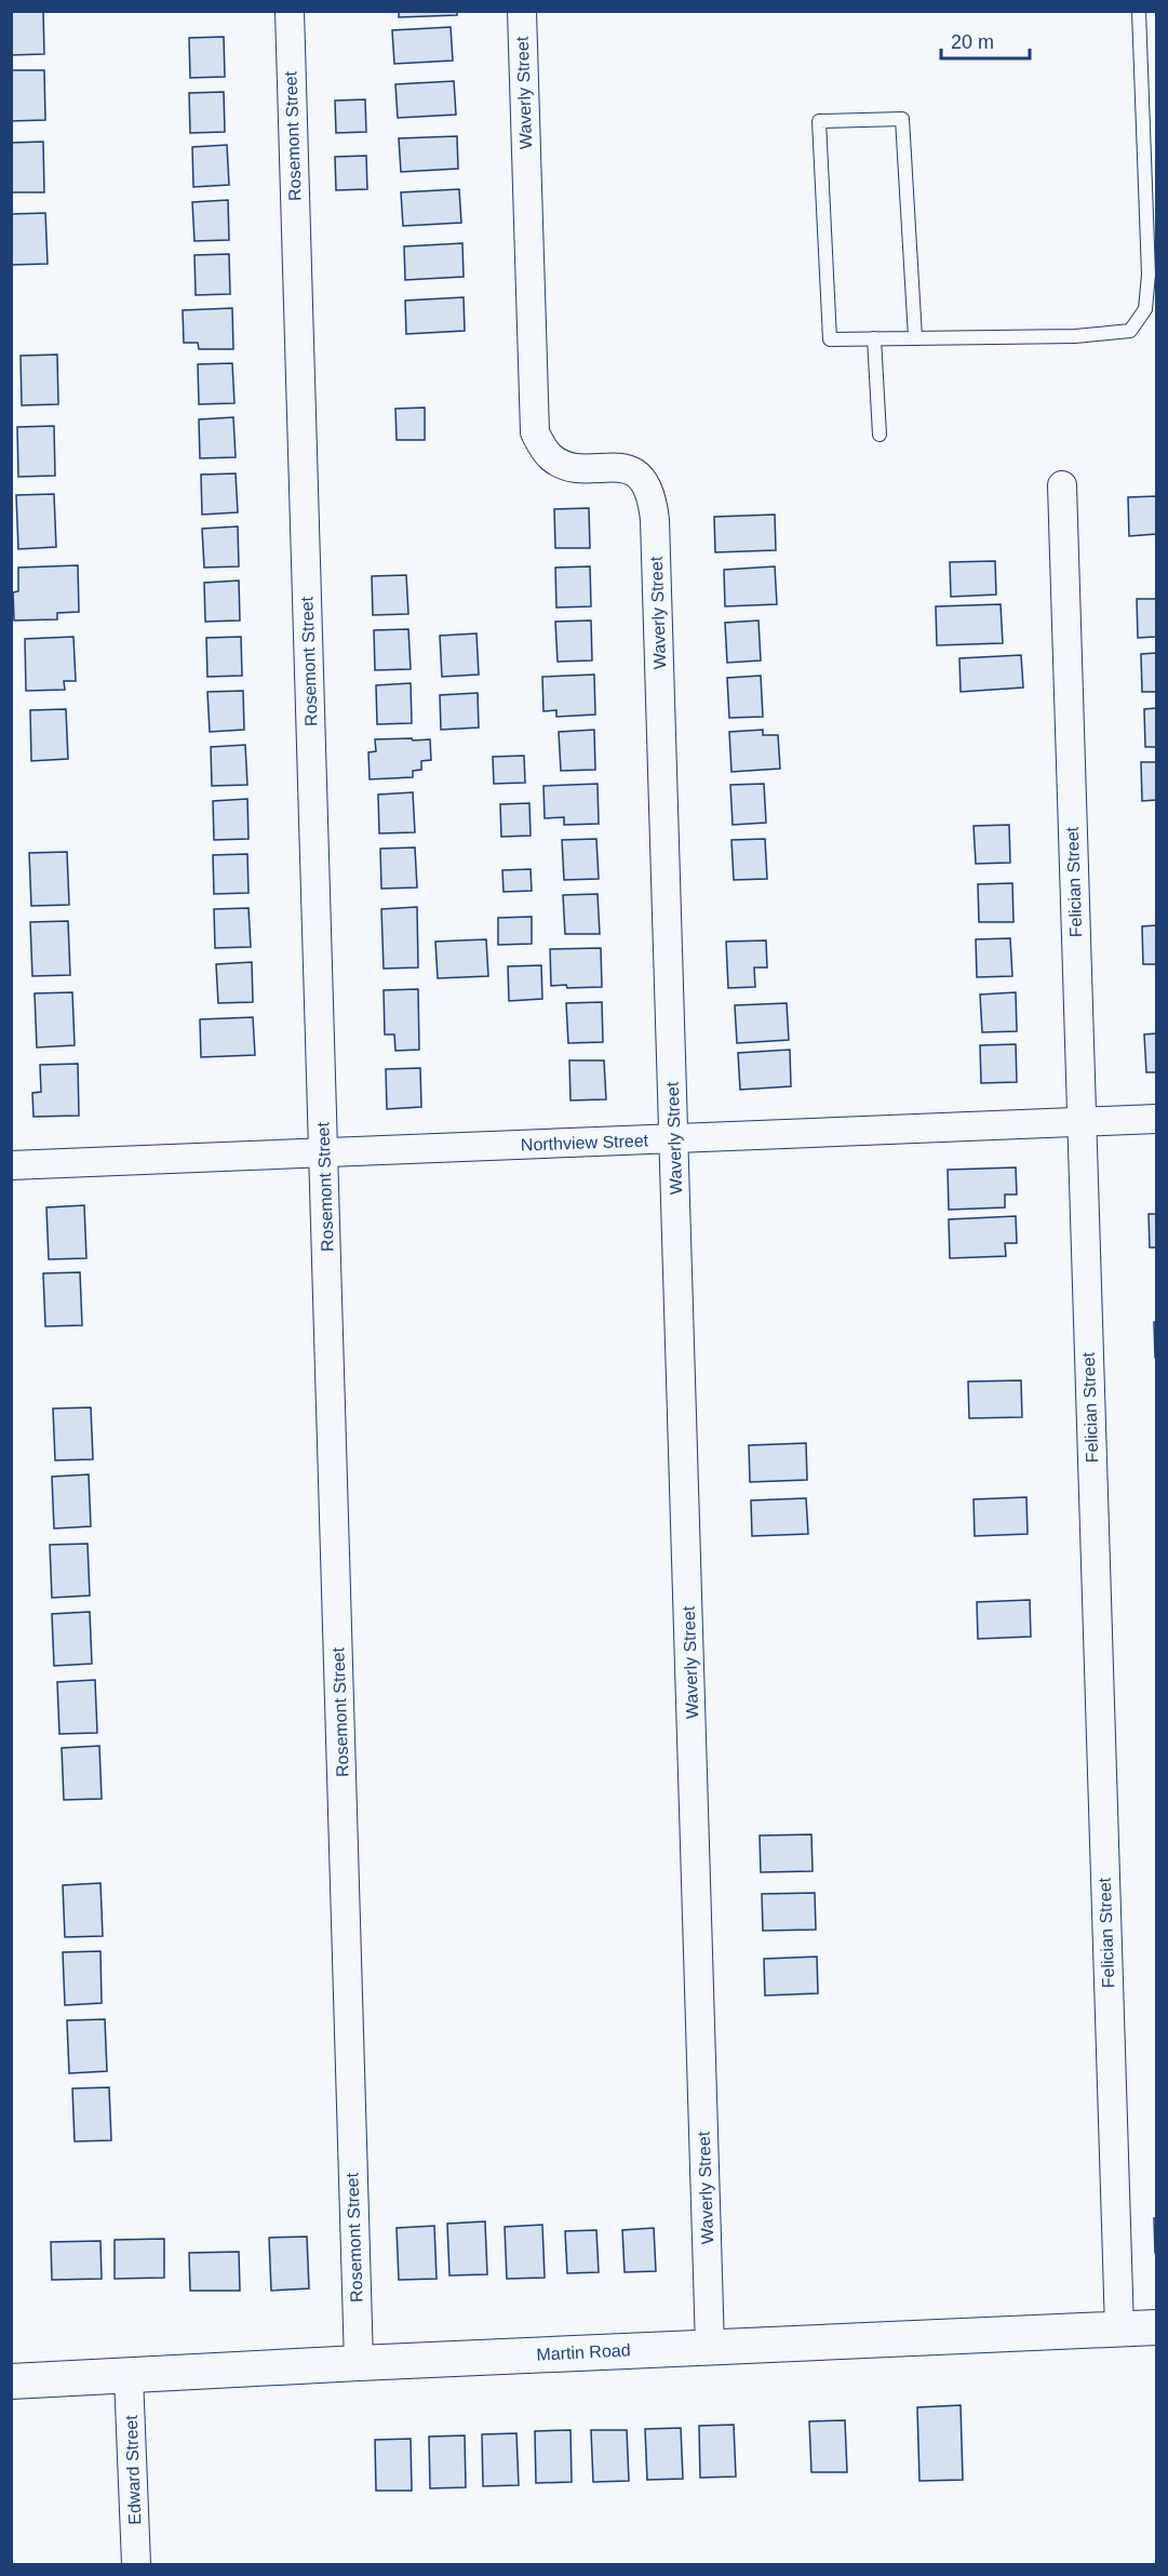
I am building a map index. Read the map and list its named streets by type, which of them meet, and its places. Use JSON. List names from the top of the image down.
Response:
{
  "streets": {
    "street": [
      "Waverly Street",
      "Rosemont Street",
      "Felician Street",
      "Northview Street",
      "Martin Road",
      "Edward Street"
    ]
  },
  "crossings": [
    ["Waverly Street", "Northview Street"],
    ["Waverly Street", "Martin Road"],
    ["Rosemont Street", "Northview Street"],
    ["Rosemont Street", "Martin Road"],
    ["Felician Street", "Northview Street"],
    ["Felician Street", "Martin Road"],
    ["Martin Road", "Edward Street"]
  ],
  "scale_bar": "20 m"
}
